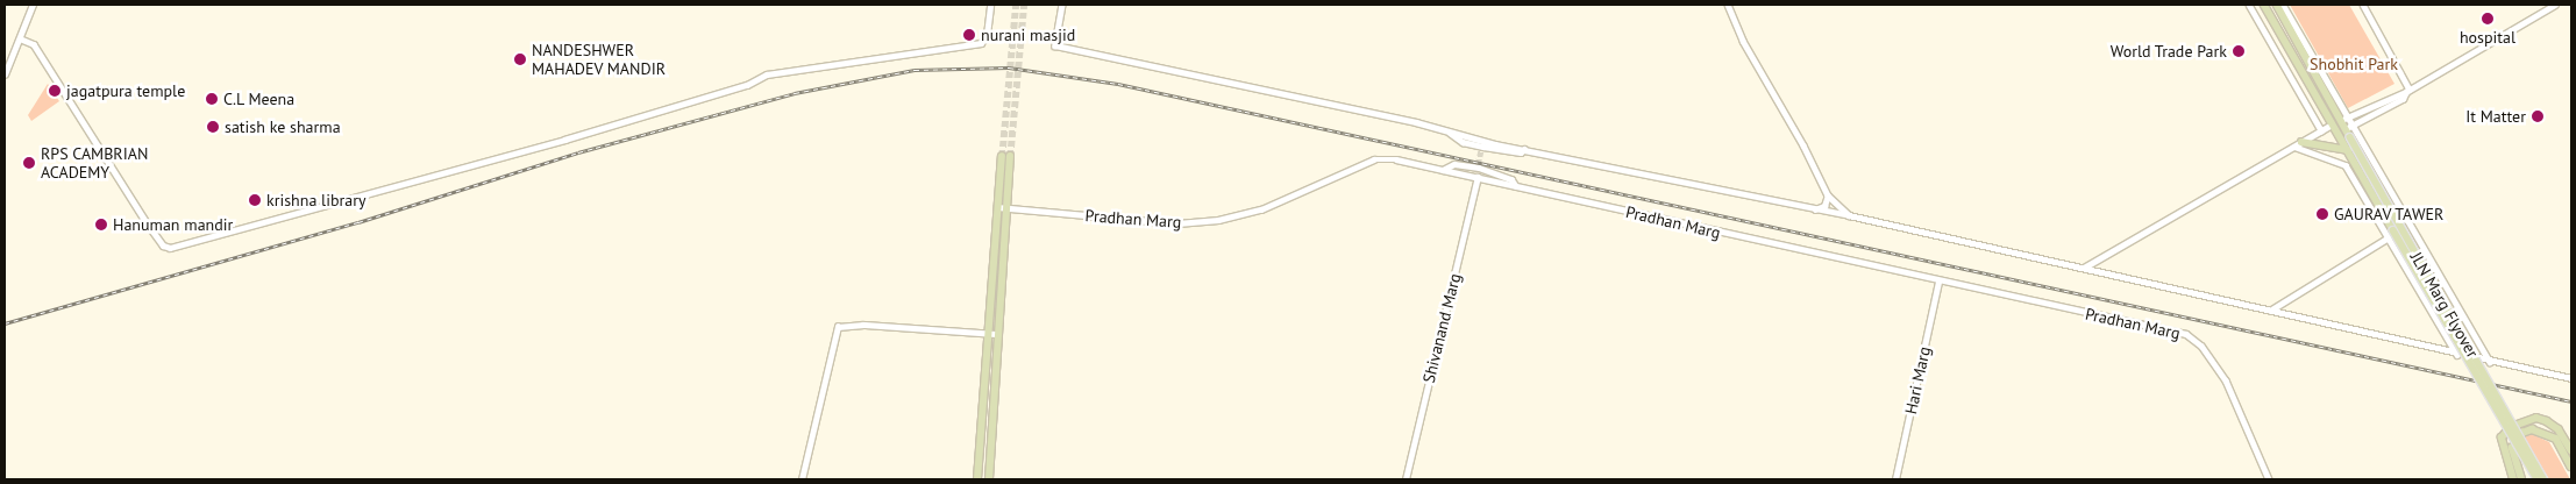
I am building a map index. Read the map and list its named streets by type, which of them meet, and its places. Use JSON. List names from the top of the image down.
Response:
{
  "streets": {
    "main road": ["JLN Marg Flyover"],
    "street": ["Pradhan Marg", "Shivanand Marg", "Hari Marg"]
  },
  "crossings": [
    ["Pradhan Marg", "Shivanand Marg"],
    ["Pradhan Marg", "Hari Marg"]
  ],
  "parks": ["Shobhit Park"],
  "places": [
    "hospital",
    "nurani masjid",
    "World Trade Park",
    "NANDESHWER MAHADEV MANDIR",
    "jagatpura temple",
    "C.L Meena",
    "It Matter",
    "satish ke sharma",
    "RPS CAMBRIAN ACADEMY",
    "krishna library",
    "GAURAV TAWER",
    "Hanuman mandir"
  ]
}
